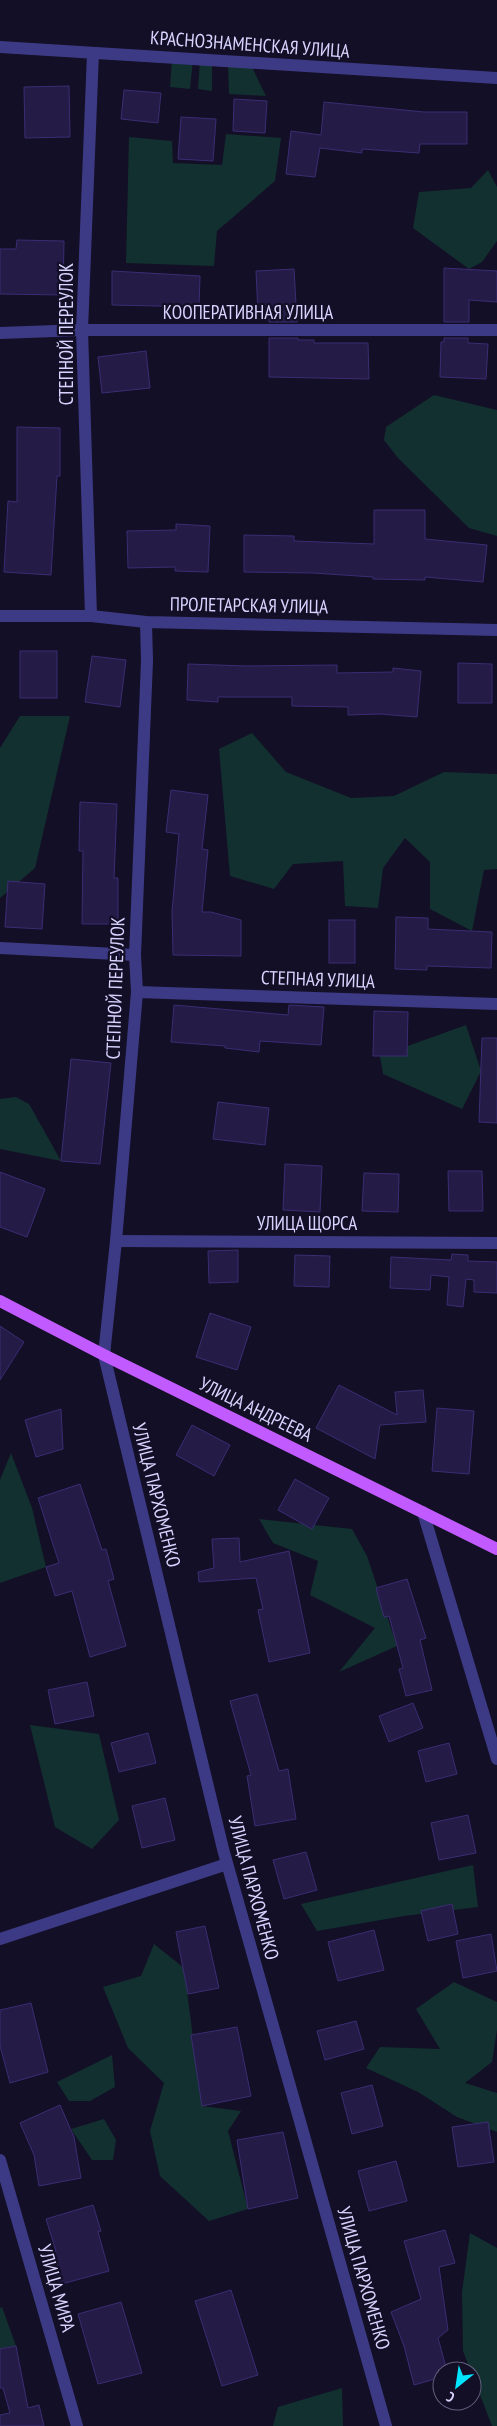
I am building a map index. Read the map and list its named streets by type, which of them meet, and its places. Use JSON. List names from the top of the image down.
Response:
{
  "streets": {
    "main road": ["УЛИЦА АНДРЕЕВА"],
    "street": [
      "КРАСНОЗНАМЕНСКАЯ УЛИЦА",
      "КООПЕРАТИВНАЯ УЛИЦА",
      "СТЕПНОЙ ПЕРЕУЛОК",
      "ПРОЛЕТАРСКАЯ УЛИЦА",
      "СТЕПНАЯ УЛИЦА",
      "УЛИЦА ЩОРСА",
      "УЛИЦА ПАРХОМЕНКО",
      "УЛИЦА МИРА"
    ]
  },
  "crossings": [
    ["КРАСНОЗНАМЕНСКАЯ УЛИЦА", "СТЕПНОЙ ПЕРЕУЛОК"],
    ["КООПЕРАТИВНАЯ УЛИЦА", "СТЕПНОЙ ПЕРЕУЛОК"],
    ["СТЕПНОЙ ПЕРЕУЛОК", "ПРОЛЕТАРСКАЯ УЛИЦА"],
    ["СТЕПНОЙ ПЕРЕУЛОК", "СТЕПНАЯ УЛИЦА"],
    ["СТЕПНОЙ ПЕРЕУЛОК", "УЛИЦА ЩОРСА"],
    ["СТЕПНОЙ ПЕРЕУЛОК", "УЛИЦА АНДРЕЕВА"],
    ["СТЕПНОЙ ПЕРЕУЛОК", "УЛИЦА ПАРХОМЕНКО"],
    ["УЛИЦА АНДРЕЕВА", "УЛИЦА ПАРХОМЕНКО"]
  ],
  "north": "bottom left"
}
